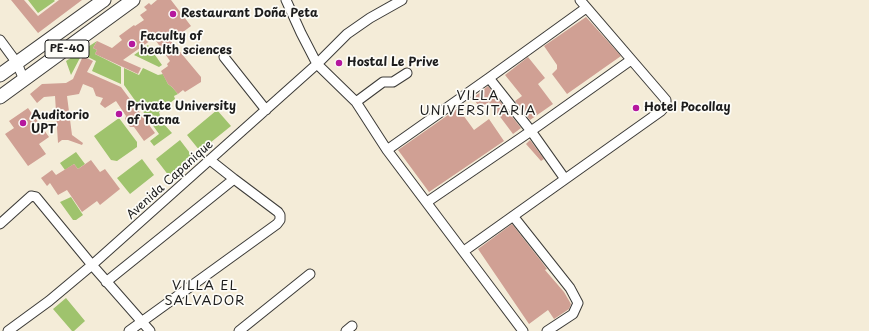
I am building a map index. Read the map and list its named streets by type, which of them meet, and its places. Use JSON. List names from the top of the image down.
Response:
{
  "streets": {
    "highway": ["PE-40"],
    "street": ["Avenida Capanique"]
  },
  "districts": ["VILLA UNIVERSITARIA", "VILLA EL SALVADOR"],
  "places": [
    "Restaurant Doña Peta",
    "Faculty of health sciences",
    "Hostal Le Prive",
    "Hotel Pocollay",
    "Private University of Tacna",
    "Auditorio UPT"
  ]
}
